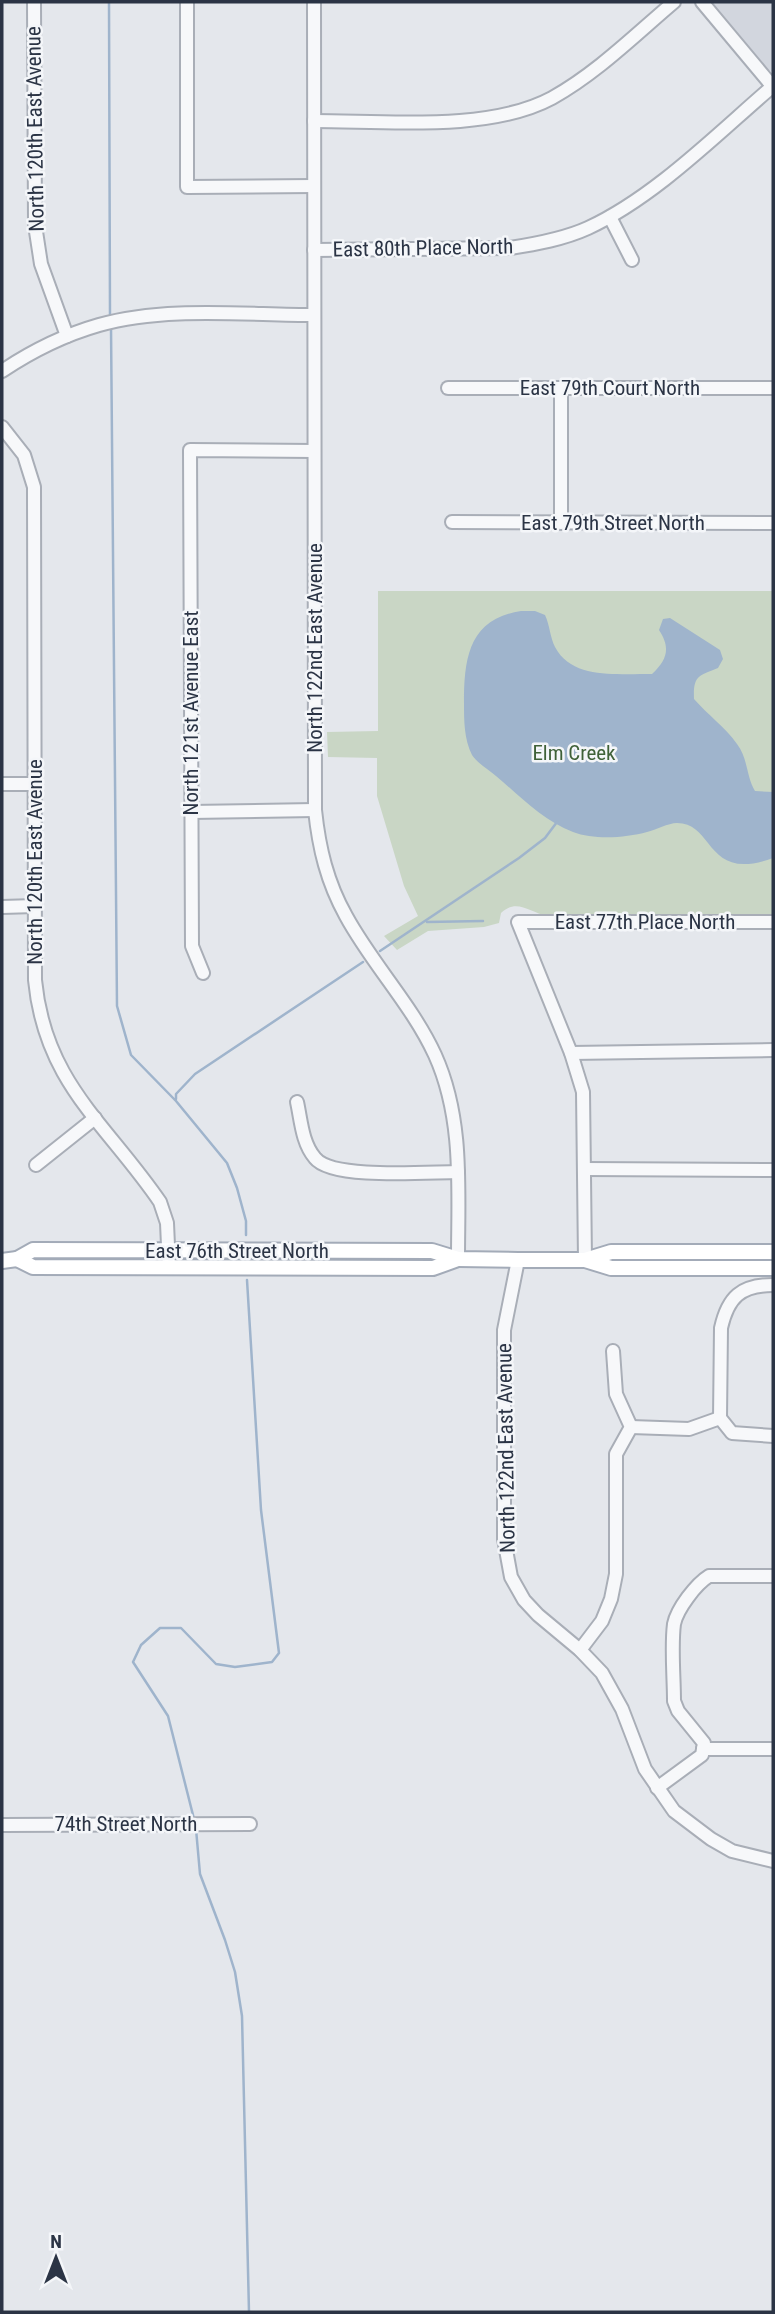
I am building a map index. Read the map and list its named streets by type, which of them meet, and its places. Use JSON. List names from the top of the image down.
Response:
{
  "streets": {
    "main road": ["East 76th Street North"],
    "street": [
      "North 120th East Avenue",
      "East 80th Place North",
      "East 79th Court North",
      "East 79th Street North",
      "North 122nd East Avenue",
      "North 121st Avenue East",
      "East 77th Place North",
      "74th Street North"
    ]
  },
  "crossings": [
    ["North 120th East Avenue", "East 76th Street North"],
    ["East 80th Place North", "North 122nd East Avenue"],
    ["North 122nd East Avenue", "North 121st Avenue East"],
    ["North 122nd East Avenue", "East 76th Street North"]
  ],
  "parks": ["Elm Creek"],
  "north": "top"
}
